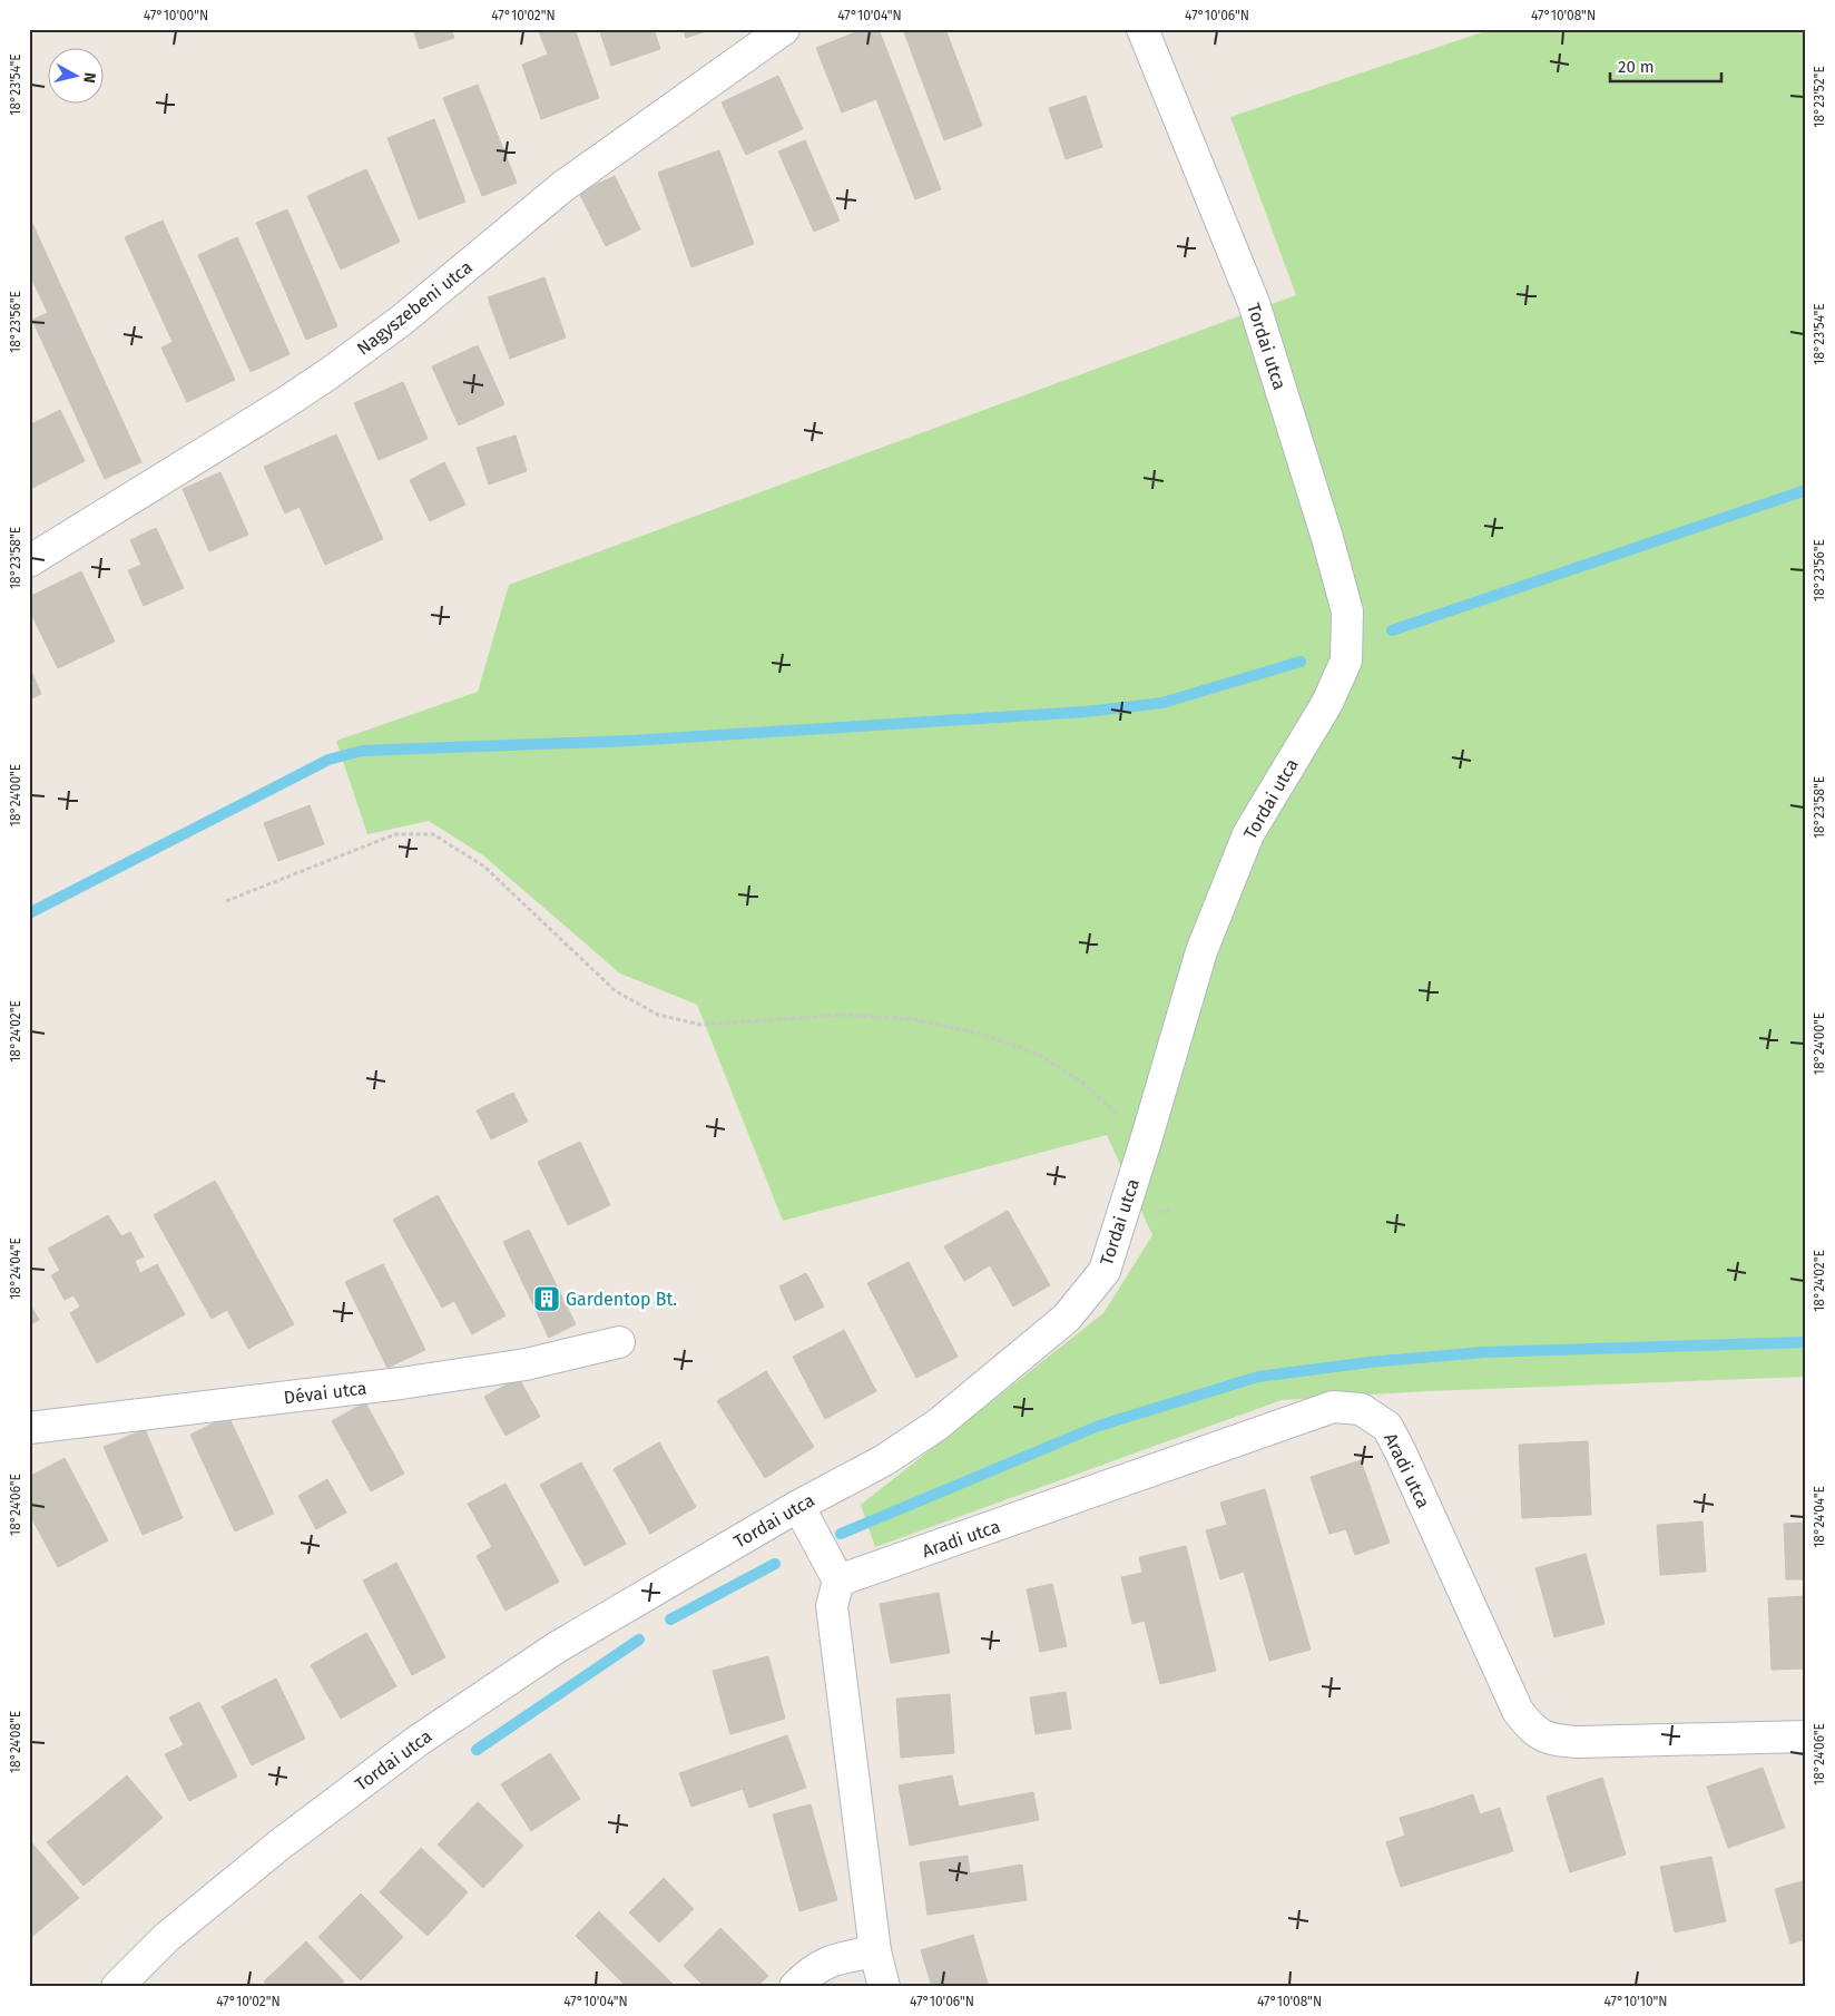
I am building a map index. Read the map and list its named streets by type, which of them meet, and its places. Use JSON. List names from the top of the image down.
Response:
{
  "streets": {
    "street": [
      "Nagyszebeni utca",
      "Tordai utca",
      "Dévai utca",
      "Aradi utca"
    ]
  },
  "places": {
    "building": ["Gardentop Bt."]
  },
  "scale_bar": "20 m",
  "north": "right",
  "coordinates": [
    "47°10'00\"N",
    "47°10'02\"N",
    "47°10'04\"N",
    "47°10'06\"N",
    "47°10'08\"N",
    "18°23'54\"E",
    "18°23'52\"E",
    "18°23'56\"E",
    "18°23'58\"E",
    "18°24'00\"E",
    "18°24'02\"E",
    "18°24'04\"E",
    "18°24'06\"E",
    "18°24'08\"E",
    "47°10'10\"N"
  ]
}
